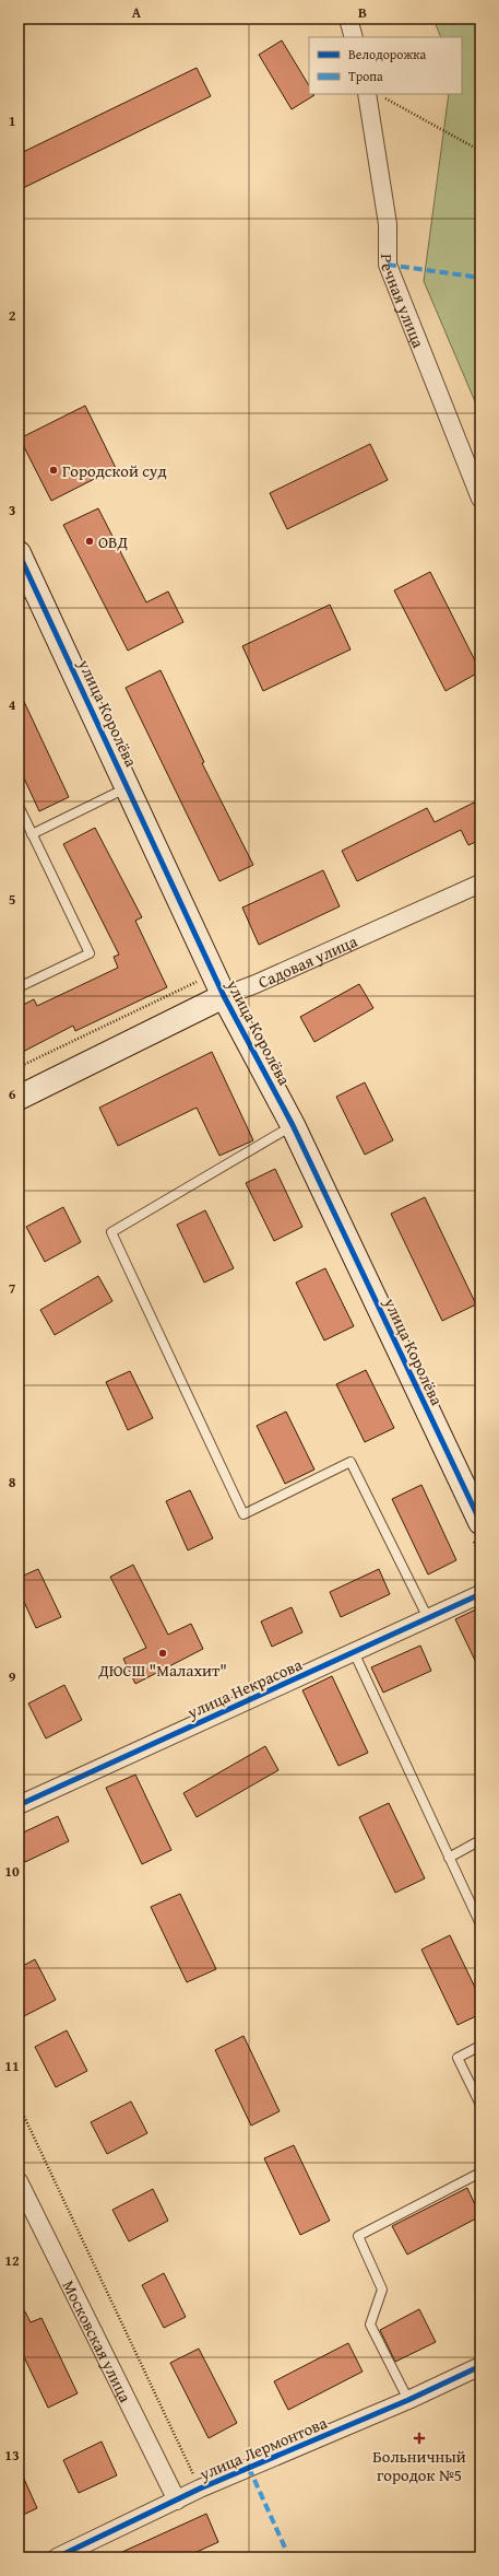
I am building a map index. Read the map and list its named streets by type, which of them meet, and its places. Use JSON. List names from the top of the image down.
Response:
{
  "streets": {
    "street": [
      "Речная улица",
      "улица Королёва",
      "Садовая улица",
      "улица Некрасова",
      "Московская улица",
      "улица Лермонтова"
    ]
  },
  "crossings": [
    ["улица Королёва", "Садовая улица"],
    ["Московская улица", "улица Лермонтова"]
  ],
  "places": {
    "other": ["Городской суд", "ОВД", "ДЮСШ \"Малахит\""],
    "health": ["Больничный городок №5"]
  },
  "legend": ["Велодорожка", "Тропа"],
  "grid": {
    "columns": ["A", "B"],
    "rows": [
      "1",
      "2",
      "3",
      "4",
      "5",
      "6",
      "7",
      "8",
      "9",
      "10",
      "11",
      "12",
      "13"
    ]
  }
}
